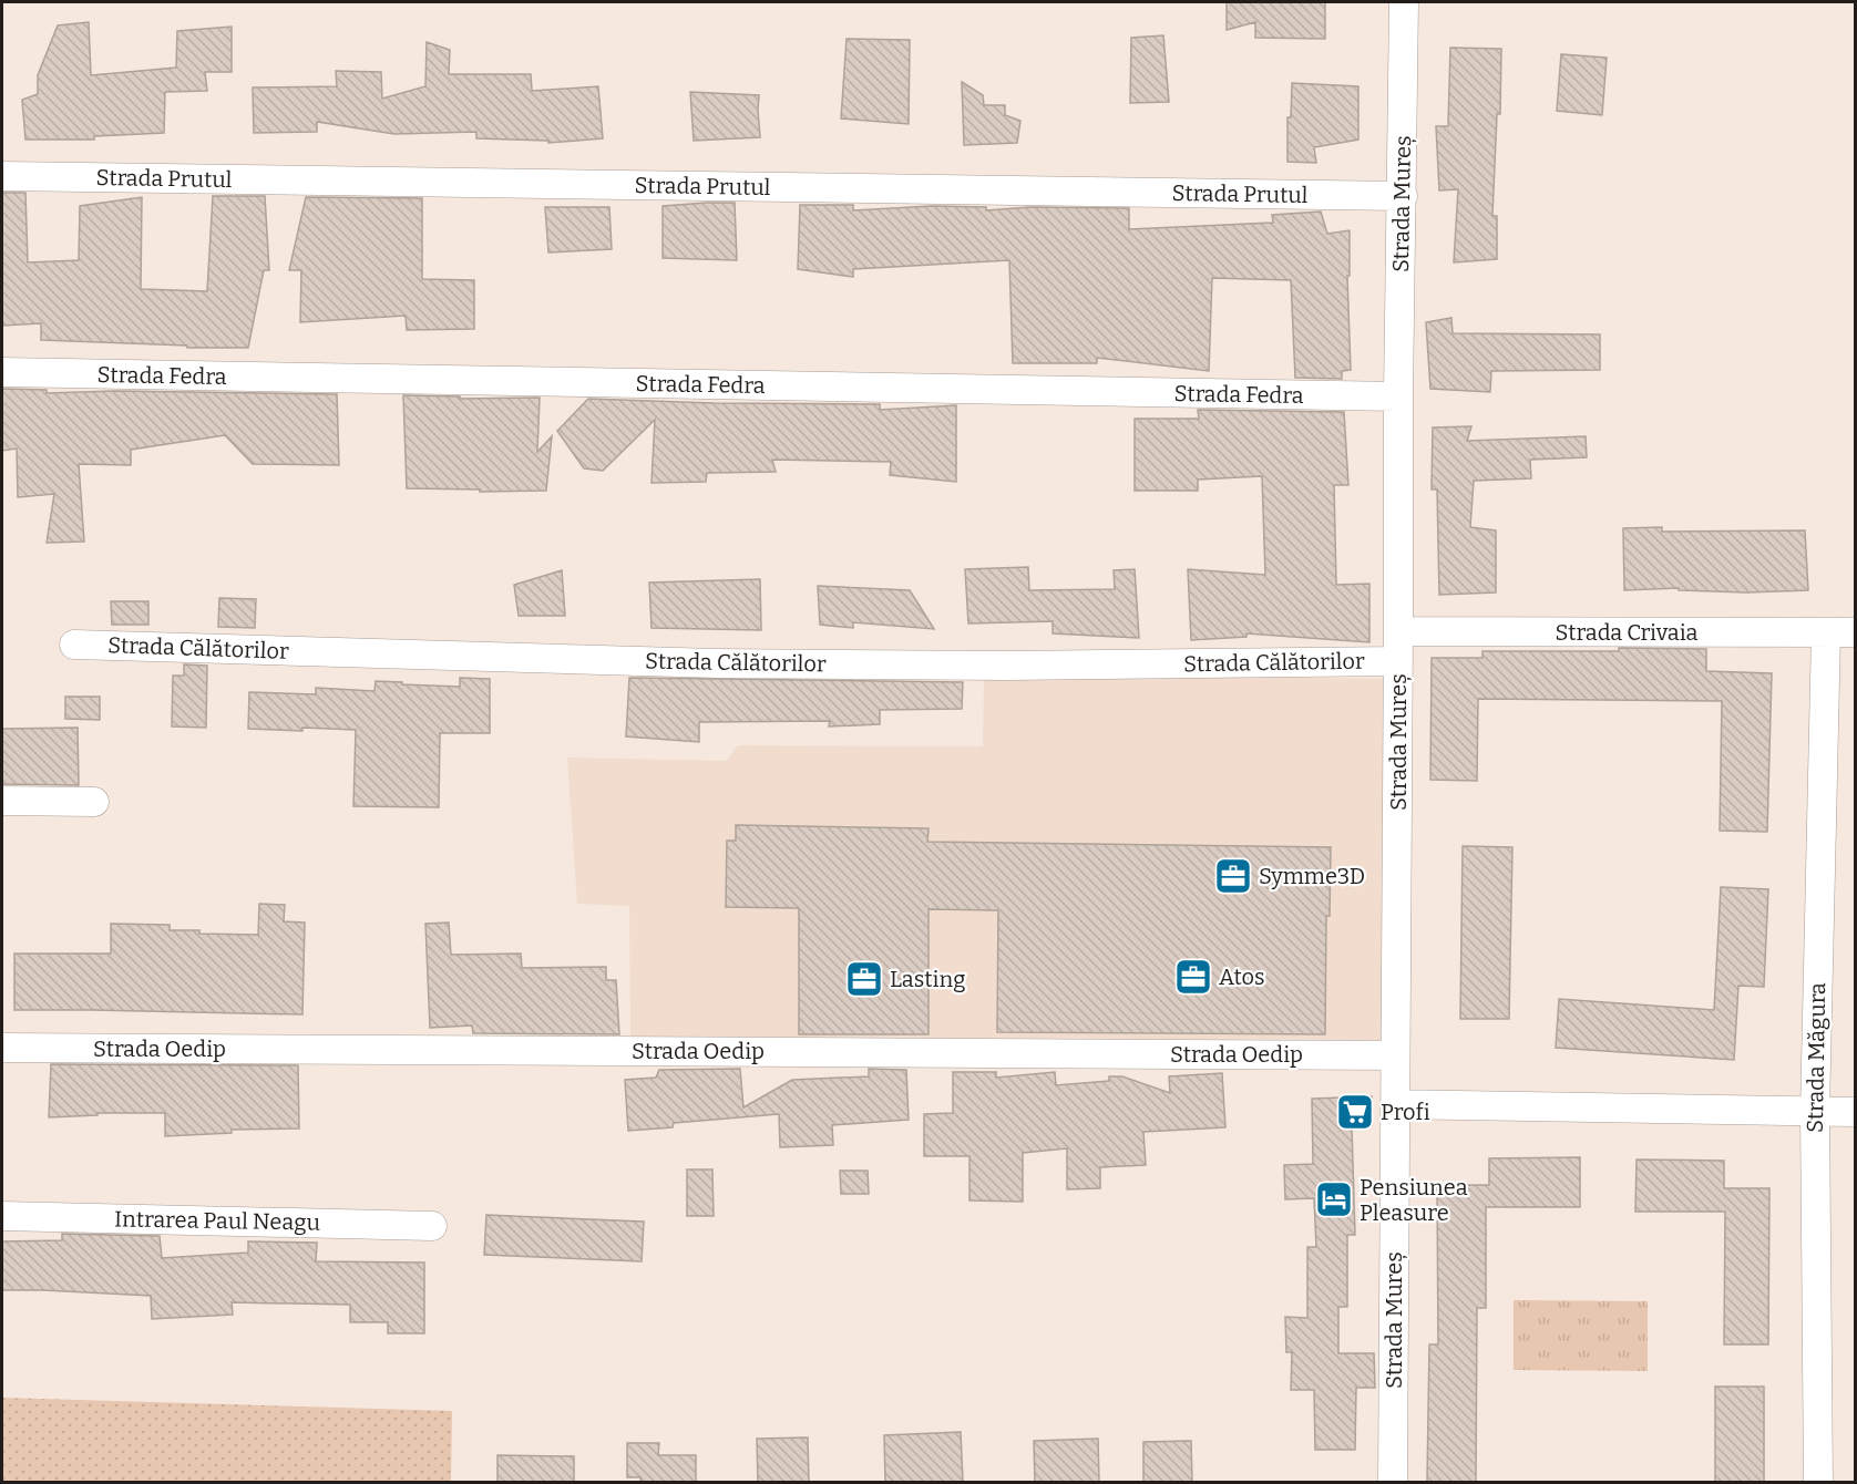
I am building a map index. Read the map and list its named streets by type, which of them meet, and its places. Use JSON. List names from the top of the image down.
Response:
{
  "streets": {
    "street": [
      "Strada Prutul",
      "Strada Mureș",
      "Strada Fedra",
      "Strada Crivaia",
      "Strada Călătorilor",
      "Strada Oedip",
      "Strada Măgura",
      "Intrarea Paul Neagu"
    ]
  },
  "crossings": [
    ["Strada Prutul", "Strada Mureș"],
    ["Strada Mureș", "Strada Fedra"],
    ["Strada Mureș", "Strada Crivaia"],
    ["Strada Mureș", "Strada Călătorilor"],
    ["Strada Mureș", "Strada Oedip"],
    ["Strada Crivaia", "Strada Măgura"]
  ],
  "places": {
    "office": ["Symme3D", "Atos", "Lasting"],
    "supermarket": ["Profi"],
    "hotel": ["Pensiunea Pleasure"]
  }
}
